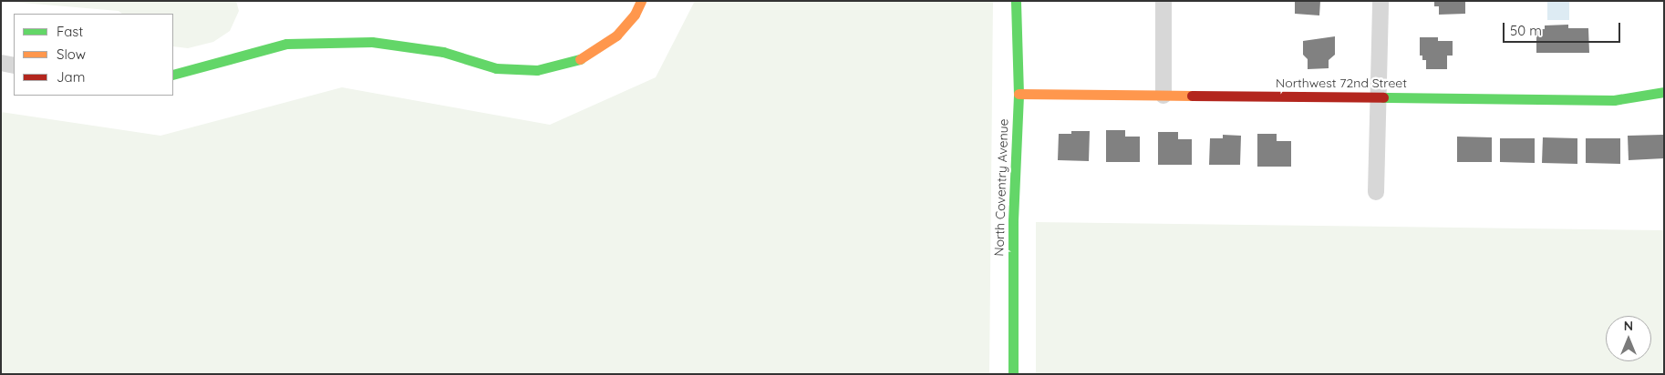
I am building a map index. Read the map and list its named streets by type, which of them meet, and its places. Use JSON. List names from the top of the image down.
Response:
{
  "streets": {
    "street": ["Northwest 72nd Street", "North Coventry Avenue"]
  },
  "crossings": [
    ["Northwest 72nd Street", "North Coventry Avenue"]
  ],
  "legend": ["Fast", "Slow", "Jam"],
  "scale_bar": "50 m",
  "north": "top"
}
